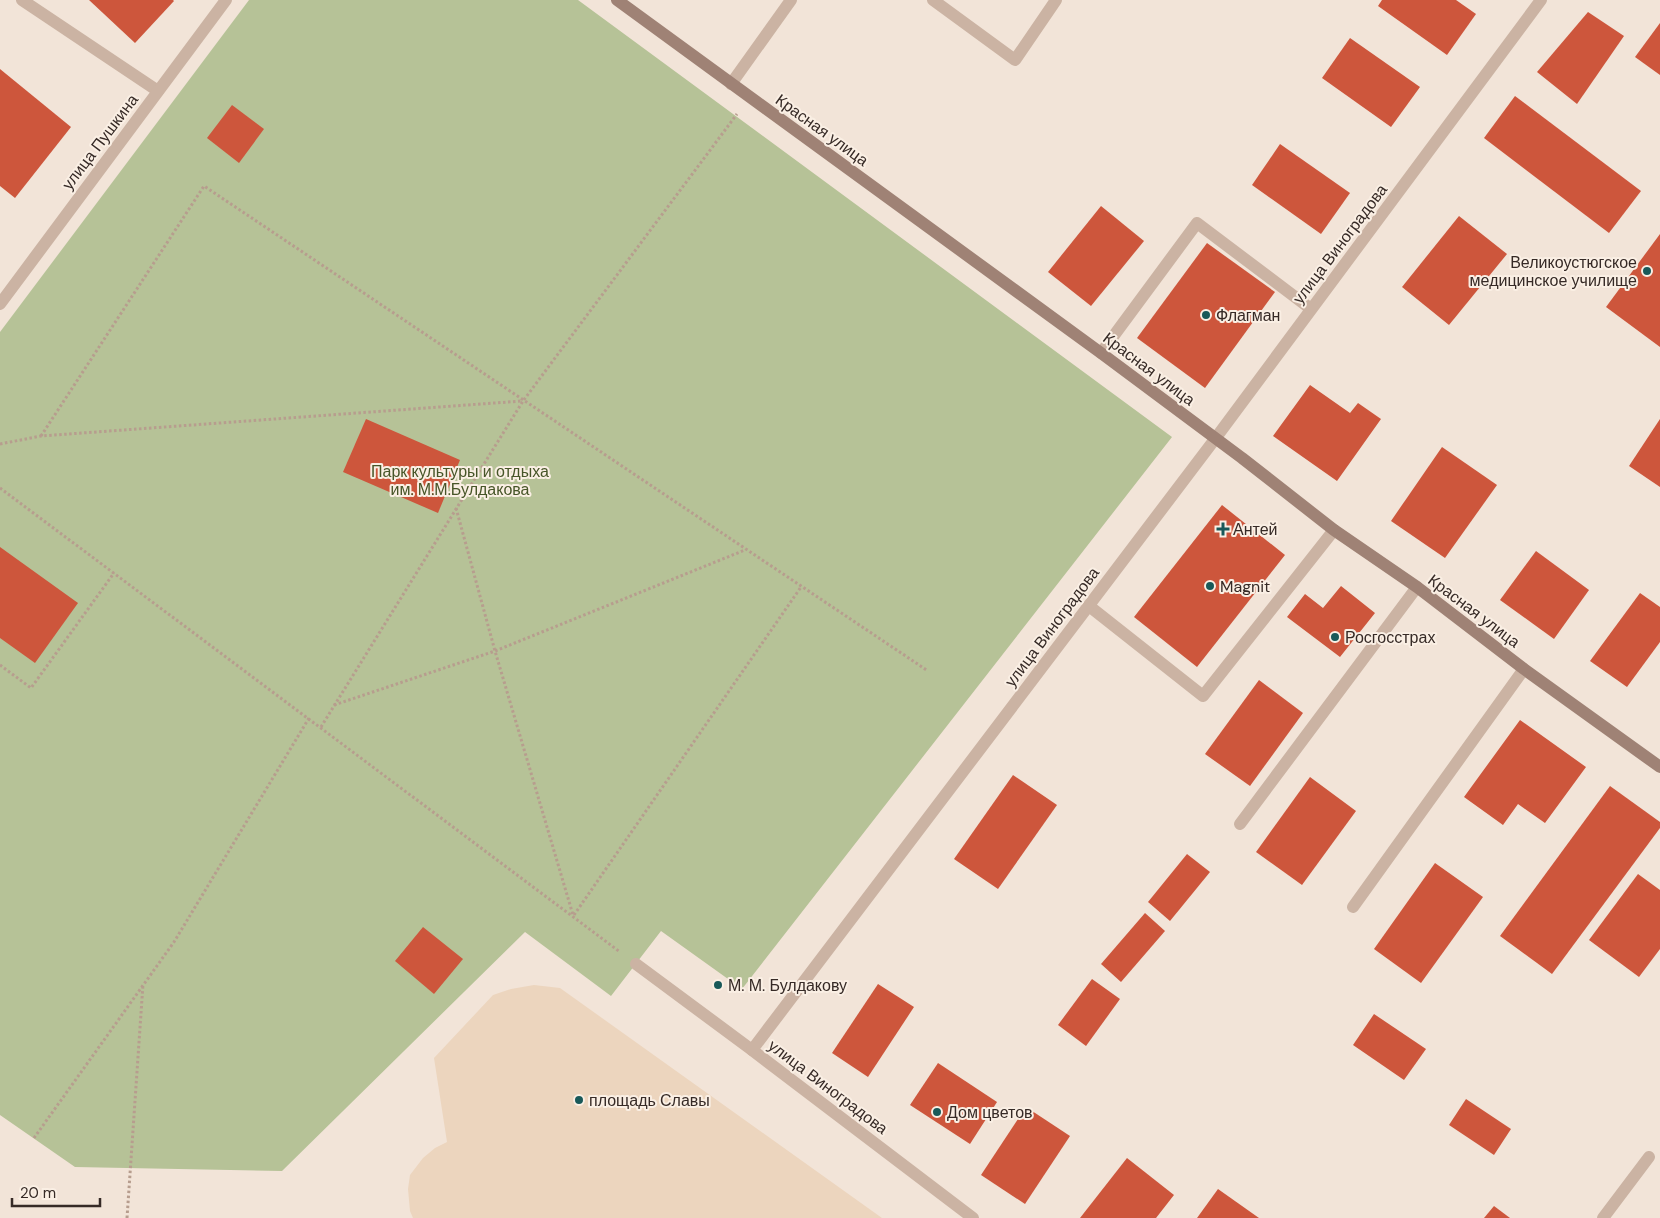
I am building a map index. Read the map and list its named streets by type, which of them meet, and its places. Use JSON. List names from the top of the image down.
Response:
{
  "streets": {
    "main road": ["Красная улица"],
    "street": ["улица Пушкина", "улица Виноградова"]
  },
  "crossings": [
    ["Красная улица", "улица Виноградова"]
  ],
  "parks": ["Парк культуры и отдыха им. М.М.Булдакова"],
  "places": {
    "other": [
      "Великоустюгское медицинское училище",
      "Флагман",
      "Magnit",
      "Росгосстрах",
      "М. М. Булдакову",
      "площадь Славы",
      "Дом цветов"
    ],
    "health": ["Антей"]
  },
  "scale_bar": "20 m"
}
